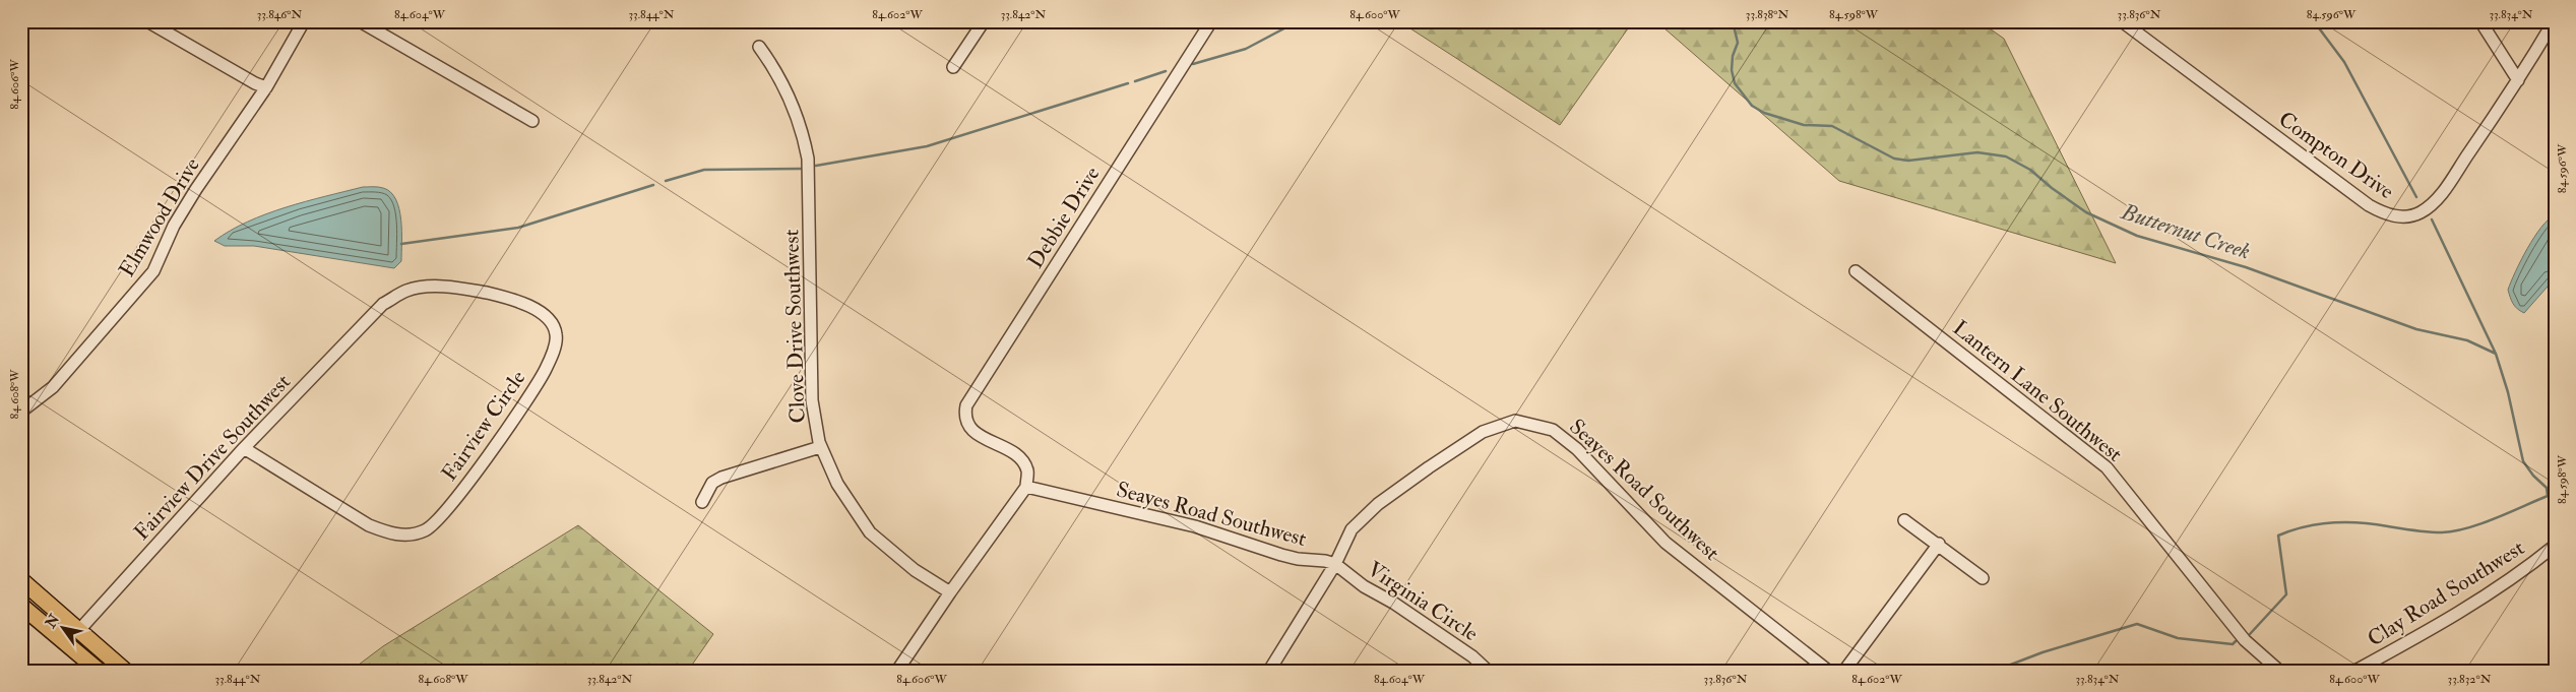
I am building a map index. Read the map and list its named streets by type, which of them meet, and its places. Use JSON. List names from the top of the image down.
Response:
{
  "streets": {
    "street": [
      "Compton Drive",
      "Elmwood Drive",
      "Debbie Drive",
      "Clove Drive Southwest",
      "Lantern Lane Southwest",
      "Fairview Circle",
      "Fairview Drive Southwest",
      "Seayes Road Southwest",
      "Clay Road Southwest",
      "Virginia Circle"
    ]
  },
  "crossings": [
    ["Debbie Drive", "Seayes Road Southwest"],
    ["Fairview Circle", "Fairview Drive Southwest"],
    ["Seayes Road Southwest", "Virginia Circle"]
  ],
  "water": ["Butternut Creek"],
  "north": "top left",
  "coordinates": [
    "33.846°N",
    "84.604°W",
    "33.844°N",
    "84.602°W",
    "33.842°N",
    "84.600°W",
    "33.838°N",
    "84.598°W",
    "33.836°N",
    "84.596°W",
    "33.834°N",
    "84.606°W",
    "84.608°W",
    "33.832°N"
  ]
}
